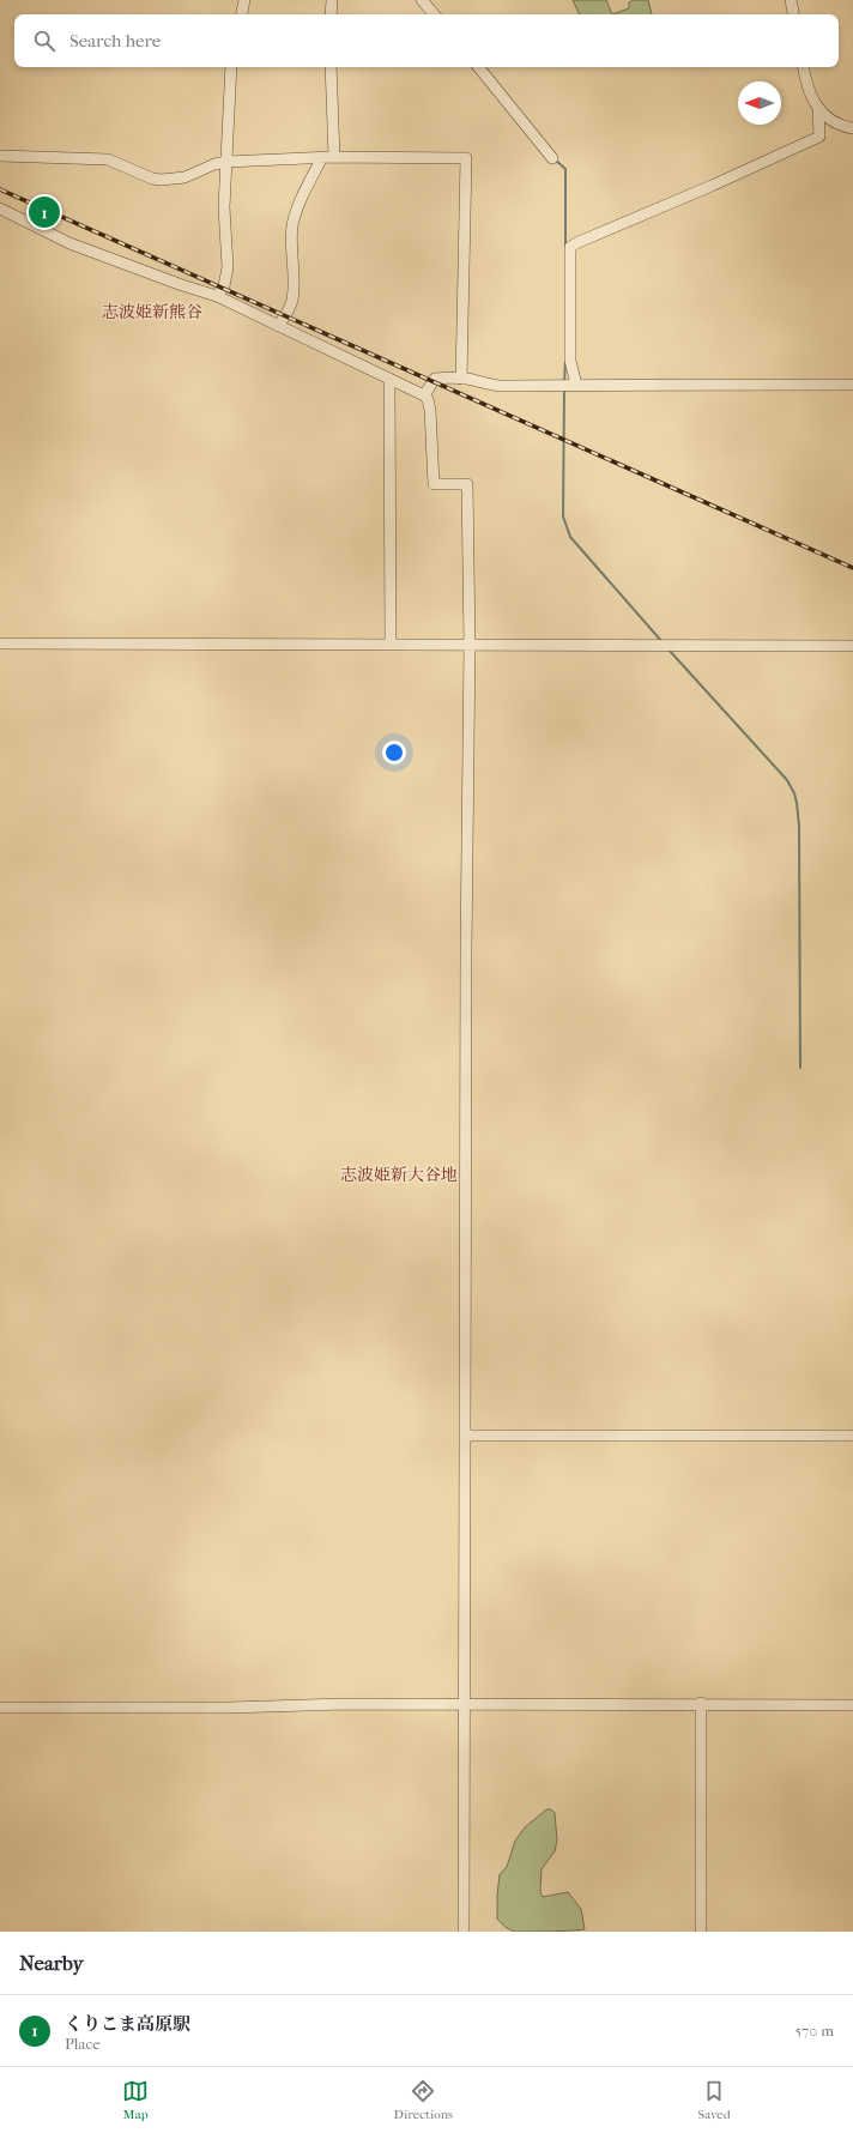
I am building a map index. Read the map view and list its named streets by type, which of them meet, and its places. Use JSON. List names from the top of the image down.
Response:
{
  "districts": ["志波姫新熊谷", "志波姫新大谷地"],
  "north": "left",
  "page": {
    "search": "Search here",
    "pins": "1",
    "heading": "Nearby",
    "list": [
      {
        "mark": "1",
        "name": "くりこま高原駅",
        "note": "Place",
        "value": "570 m"
      }
    ],
    "nav": ["Map", "Directions", "Saved"]
  }
}
